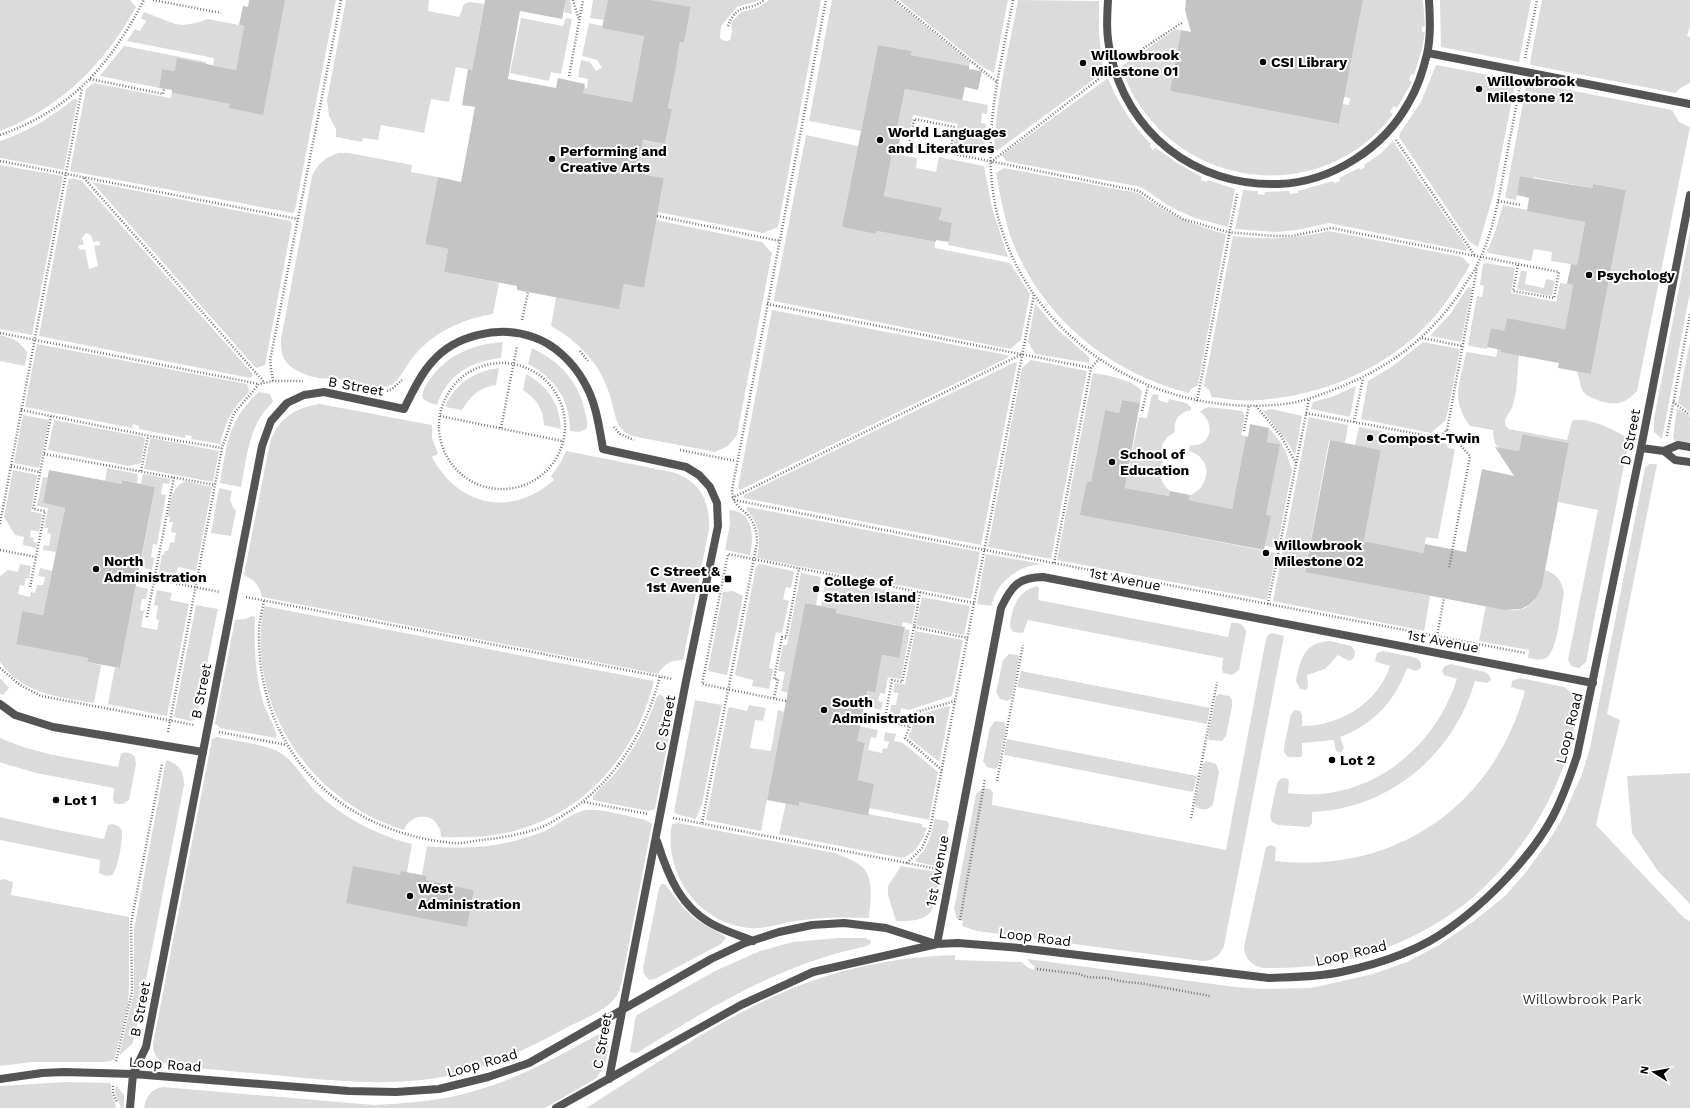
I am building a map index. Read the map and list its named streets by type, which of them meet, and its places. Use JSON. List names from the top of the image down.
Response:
{
  "streets": {
    "street": [
      "B Street",
      "D Street",
      "1st Avenue",
      "C Street",
      "Loop Road"
    ]
  },
  "crossings": [
    ["B Street", "C Street"],
    ["B Street", "Loop Road"],
    ["D Street", "1st Avenue"],
    ["D Street", "Loop Road"],
    ["1st Avenue", "Loop Road"],
    ["C Street", "Loop Road"]
  ],
  "parks": ["Willowbrook Park"],
  "places": {
    "other": [
      "CSI Library",
      "Willowbrook Milestone 01",
      "Willowbrook Milestone 12",
      "World Languages and Literatures",
      "Performing and Creative Arts",
      "Psychology",
      "Compost-Twin",
      "School of Education",
      "Willowbrook Milestone 02",
      "North Administration",
      "College of Staten Island",
      "South Administration",
      "Lot 2",
      "Lot 1",
      "West Administration"
    ],
    "transit": ["C Street & 1st Avenue"]
  },
  "north": "left"
}
